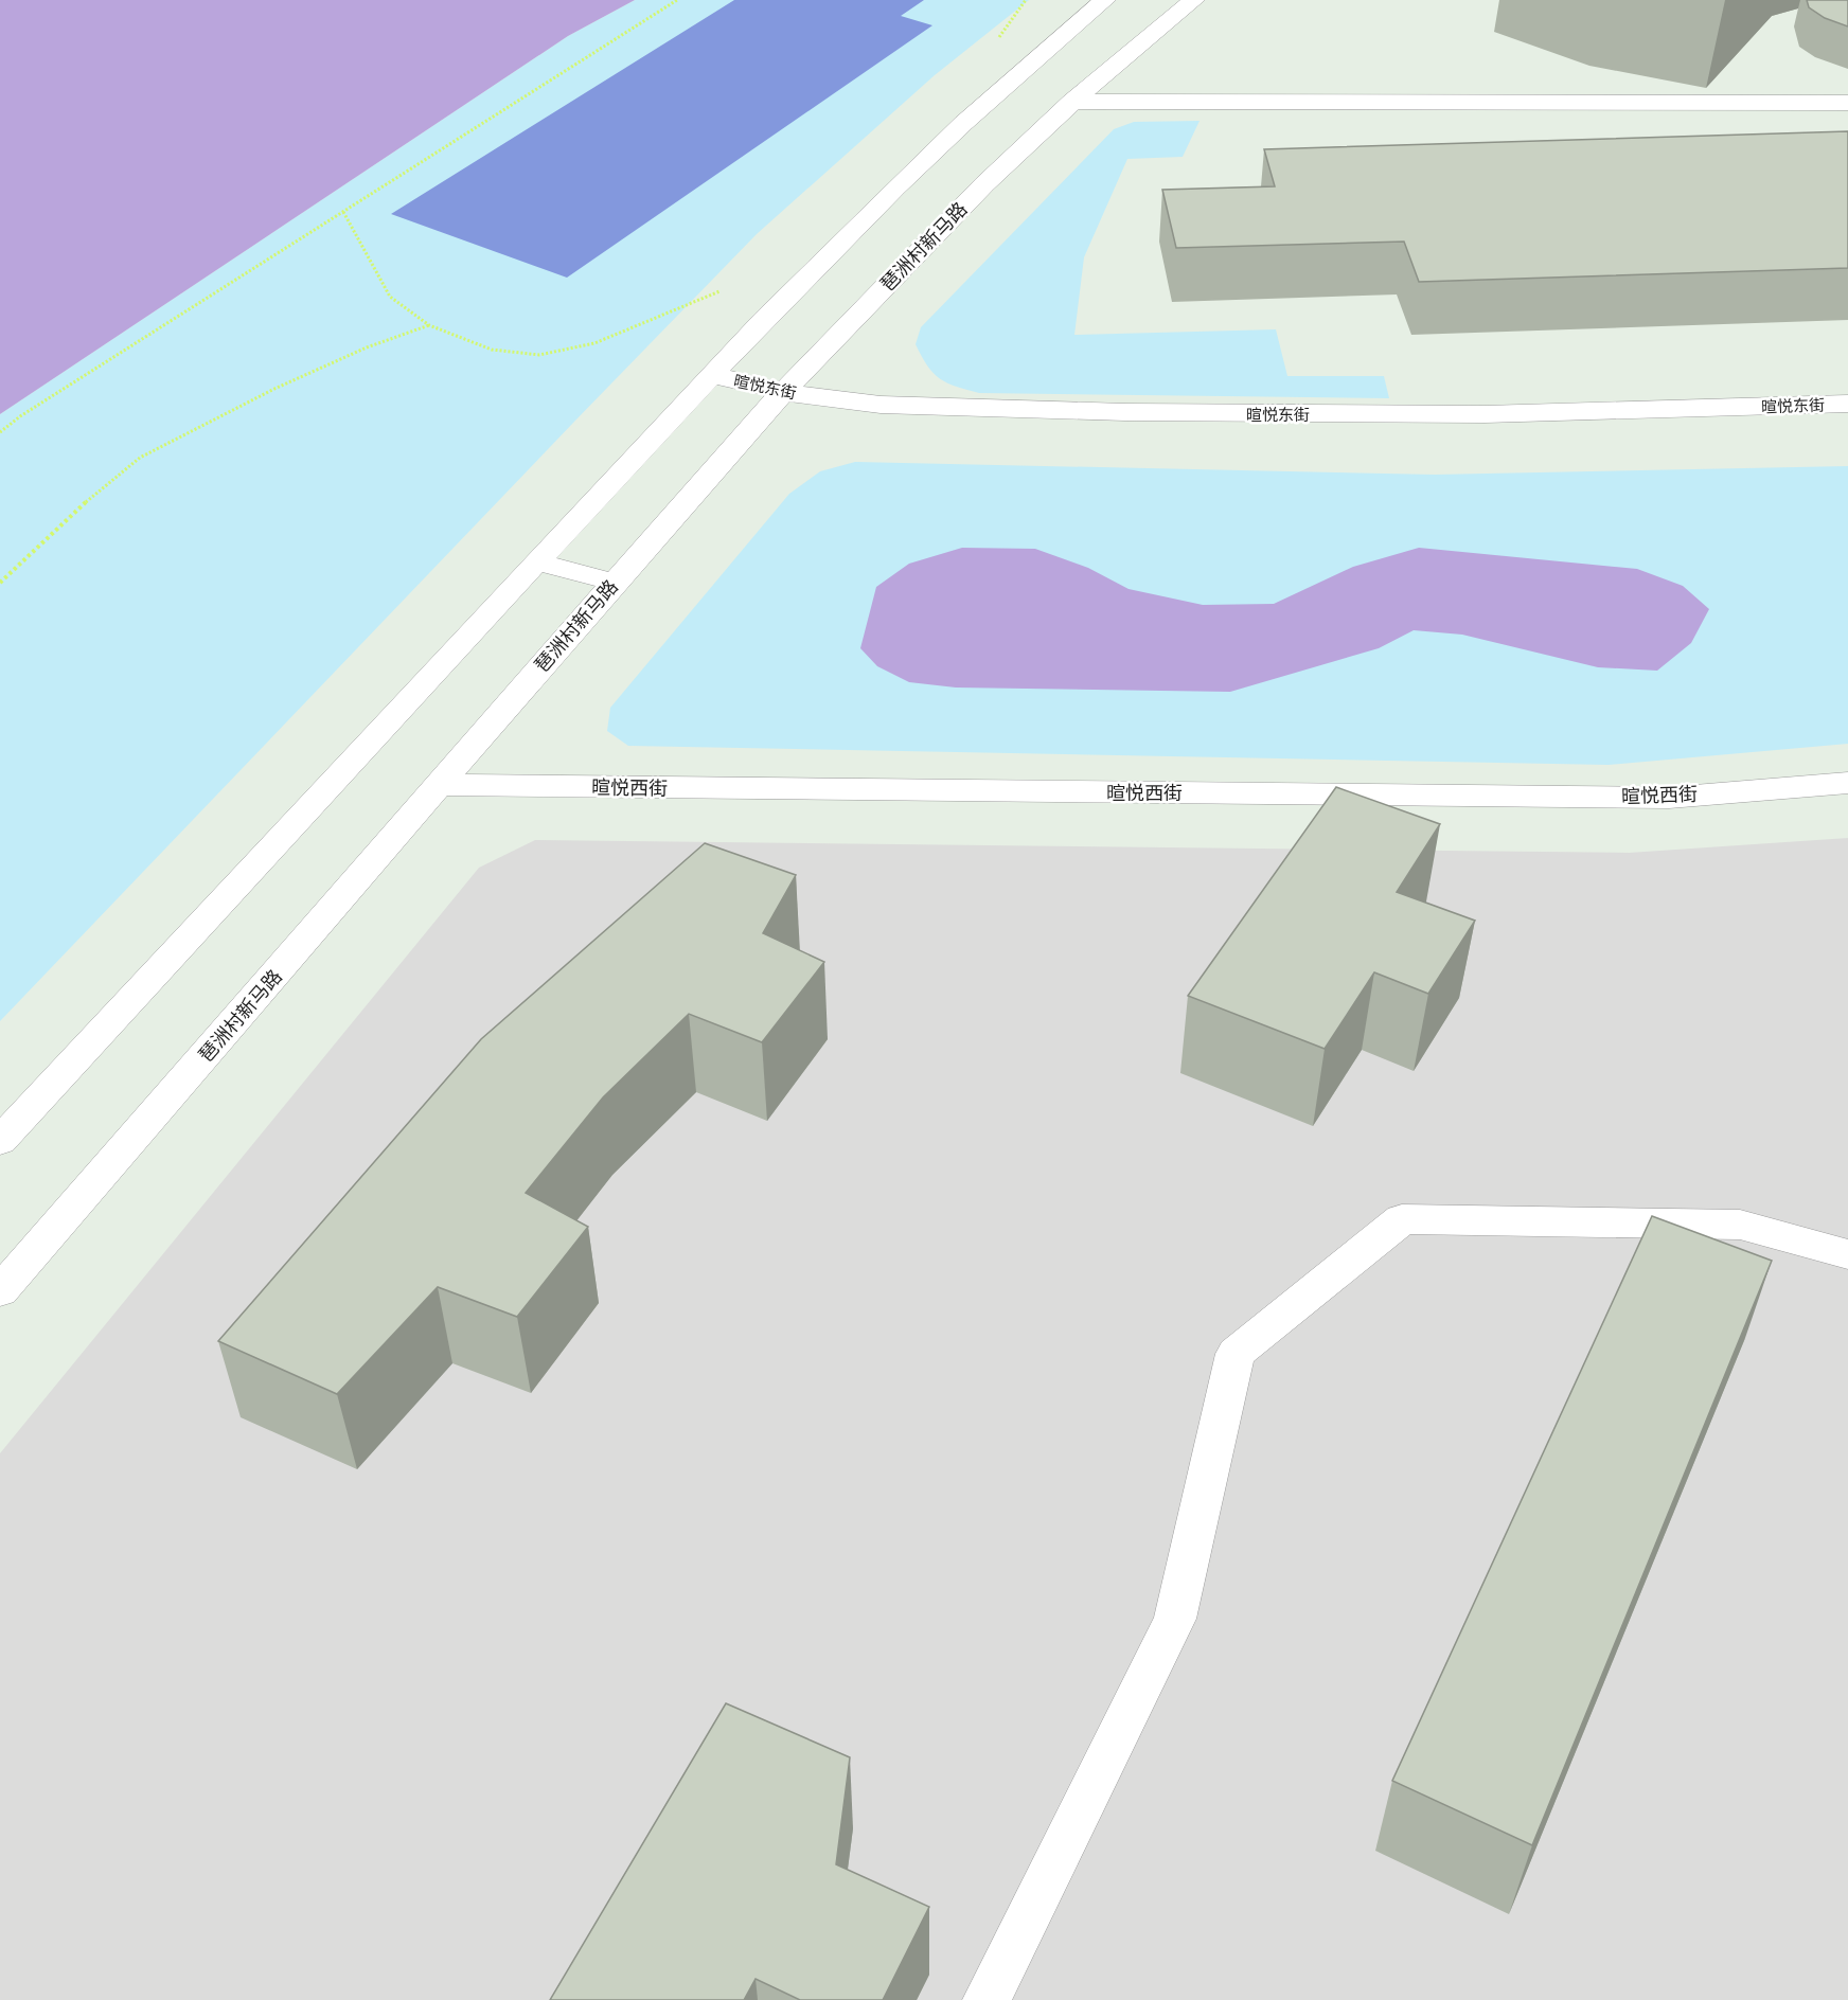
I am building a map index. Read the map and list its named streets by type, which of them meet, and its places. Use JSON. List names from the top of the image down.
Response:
{
  "streets": {
    "street": ["琶洲村新马路", "暄悦东街", "暄悦西街"]
  },
  "crossings": [
    ["琶洲村新马路", "暄悦东街"],
    ["琶洲村新马路", "暄悦西街"]
  ]
}
